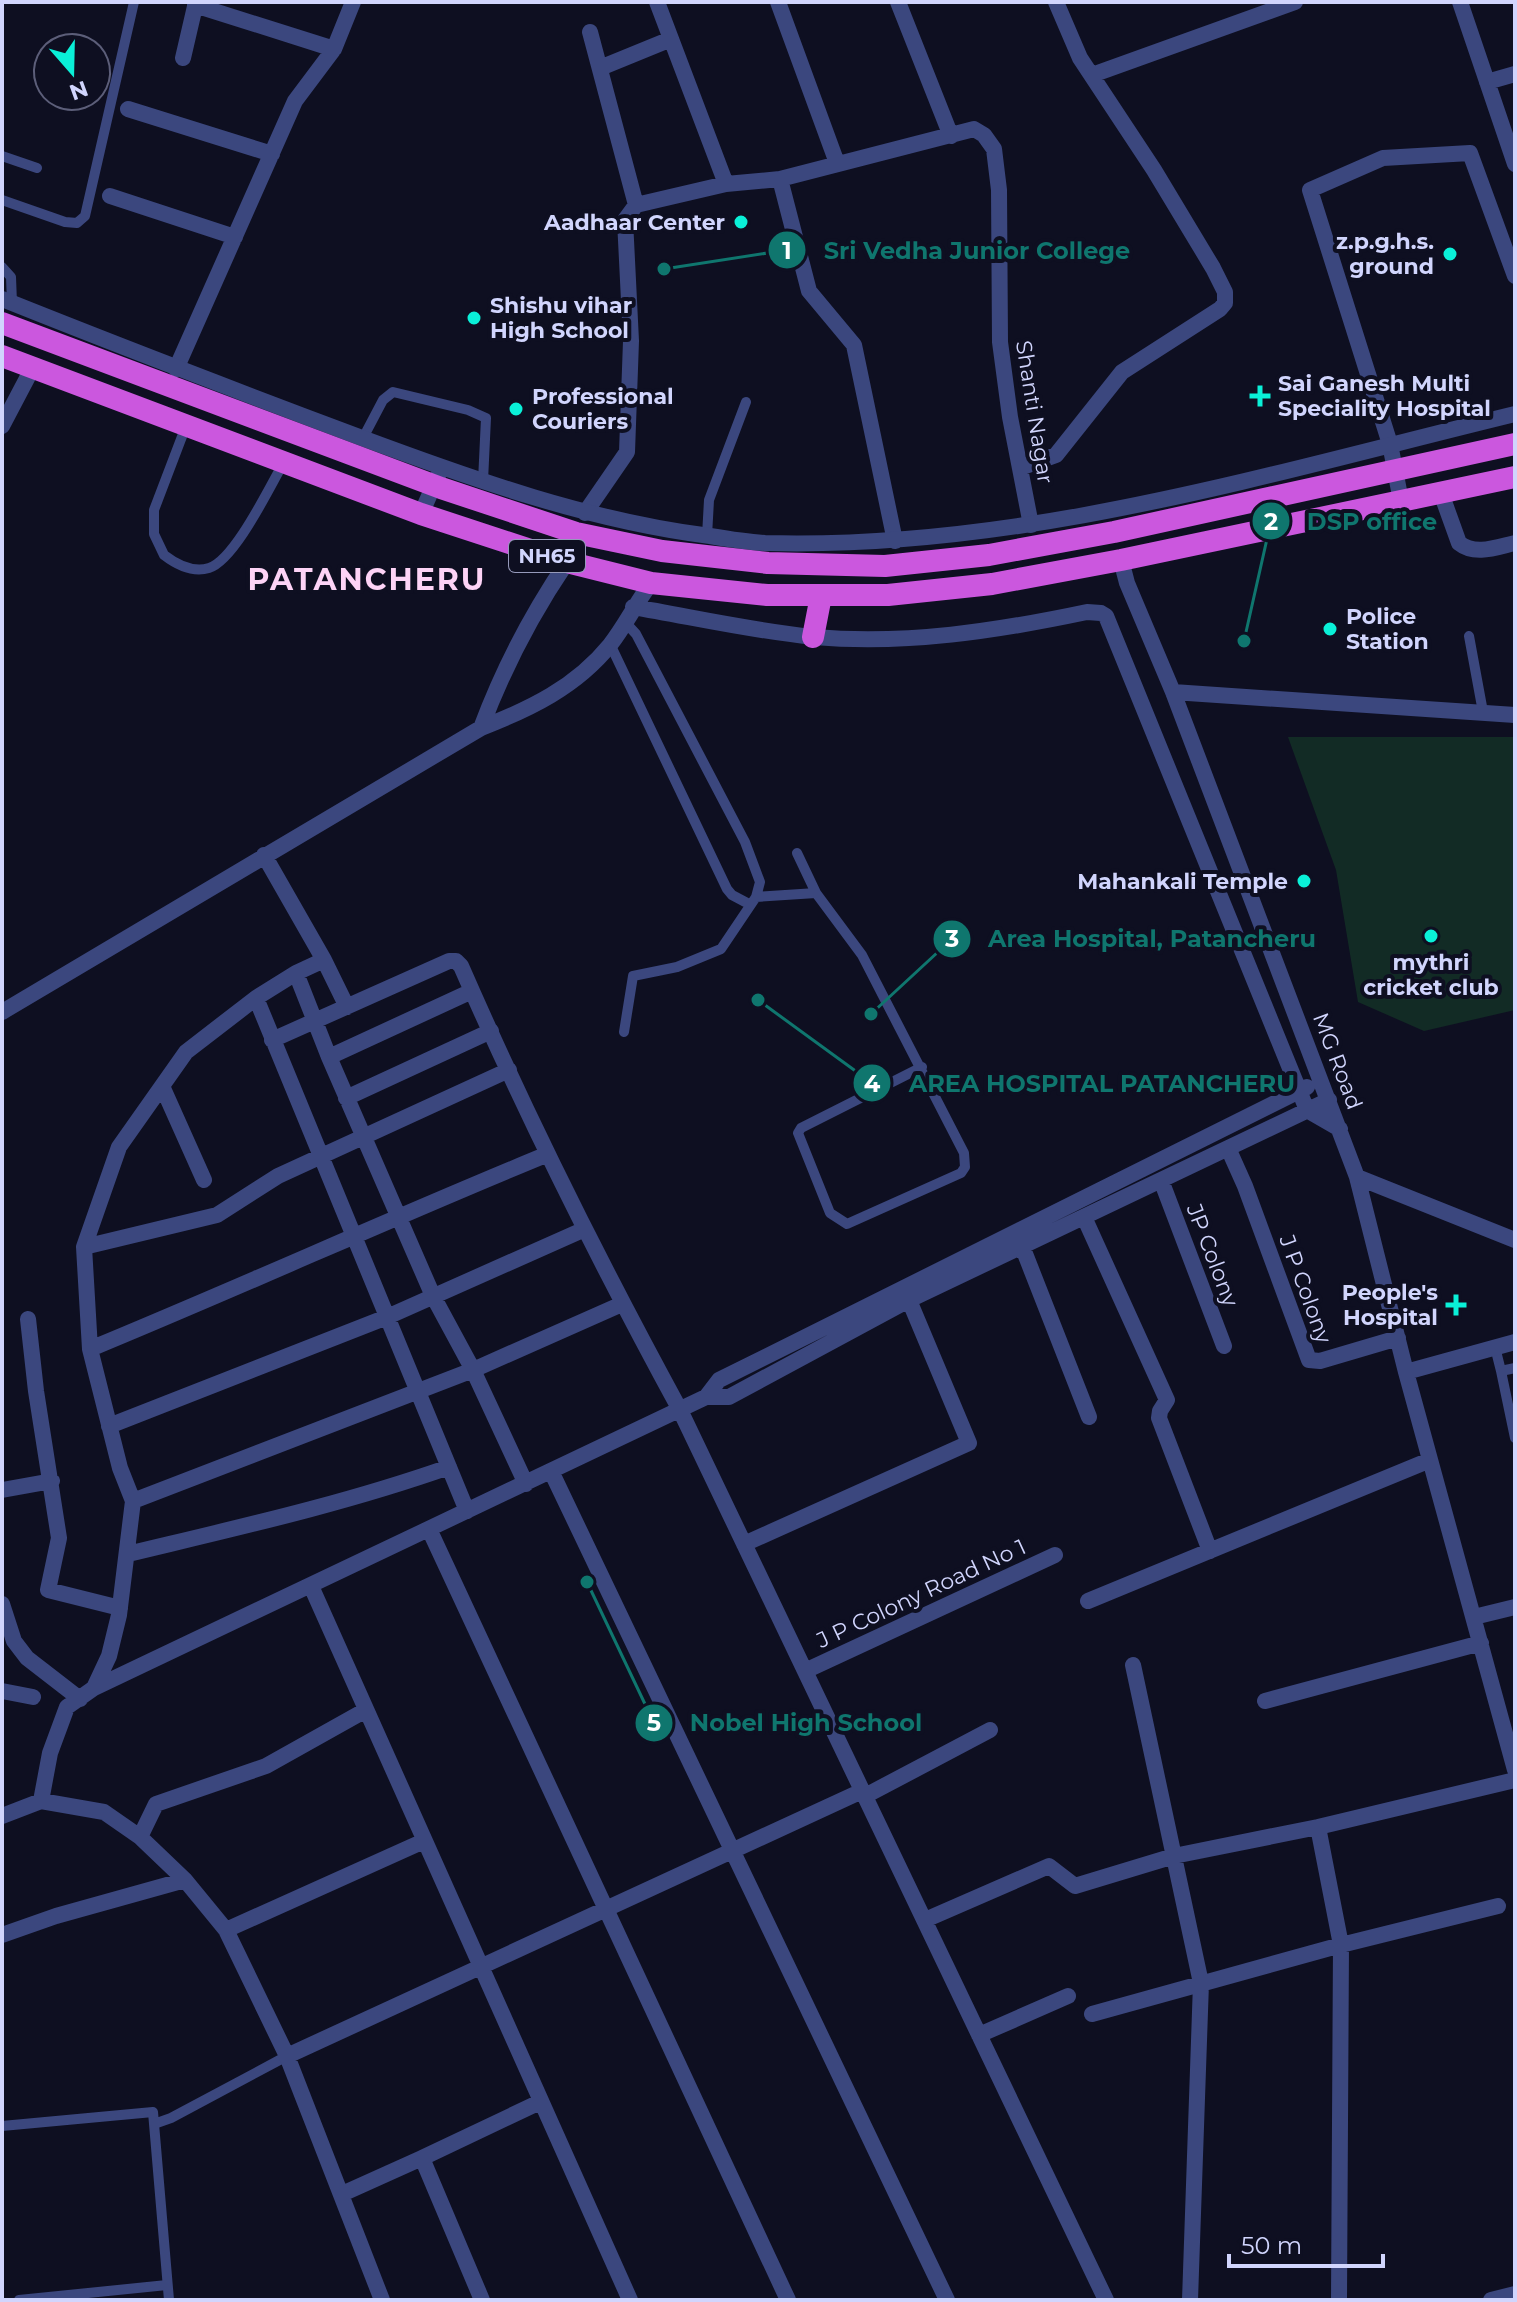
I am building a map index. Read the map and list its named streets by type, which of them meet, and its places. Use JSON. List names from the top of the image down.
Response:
{
  "streets": {
    "highway": ["NH65"],
    "street": [
      "Shanti Nagar",
      "MG Road",
      "JP Colony",
      "J P Colony",
      "J P Colony Road No 1"
    ]
  },
  "crossings": [
    ["NH65", "MG Road"]
  ],
  "districts": ["PATANCHERU"],
  "places": {
    "other": [
      "Aadhaar Center",
      "z.p.g.h.s. ground",
      "Sri Vedha Junior College",
      "Shishu vihar High School",
      "Professional Couriers",
      "Police Station",
      "DSP office",
      "Mahankali Temple",
      "mythri cricket club",
      "AREA HOSPITAL PATANCHERU",
      "Area Hospital, Patancheru",
      "Nobel High School"
    ],
    "health": ["Sai Ganesh Multi Speciality Hospital", "People's Hospital"]
  },
  "scale_bar": "50 m",
  "north": "bottom"
}
